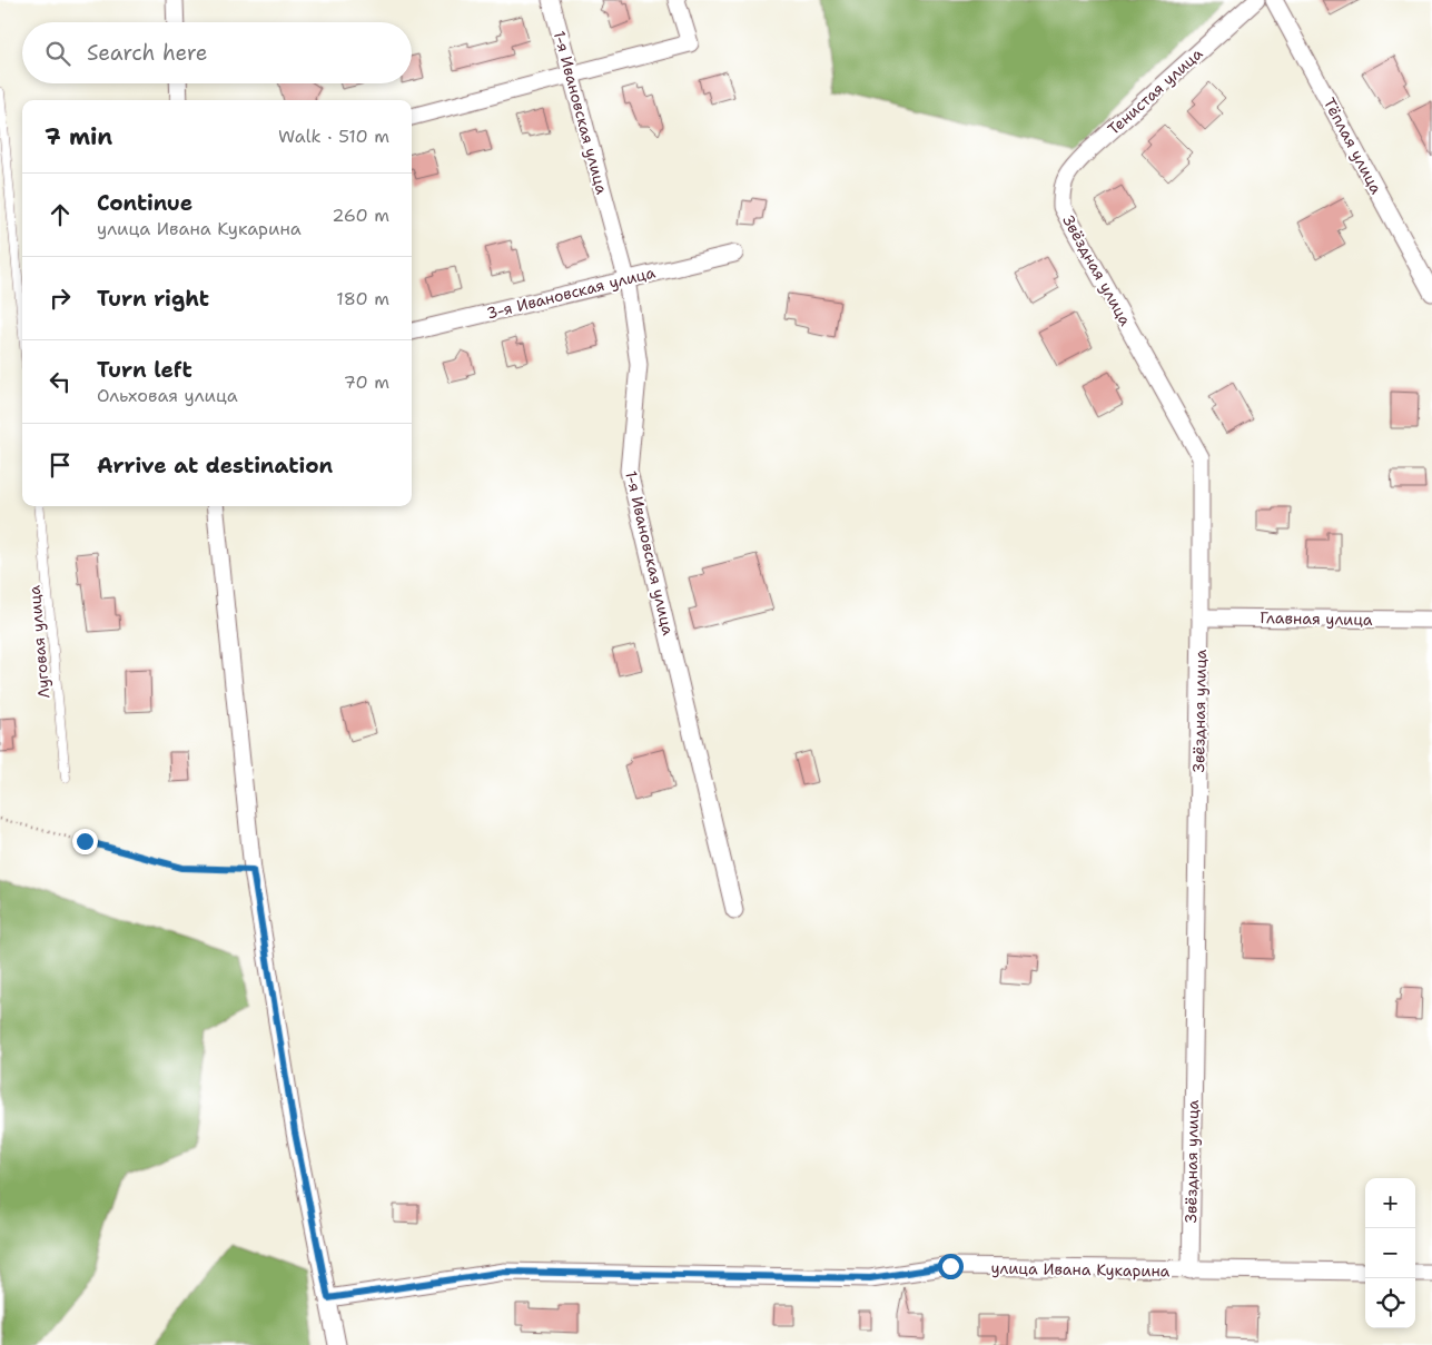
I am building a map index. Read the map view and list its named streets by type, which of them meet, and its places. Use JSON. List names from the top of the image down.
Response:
{
  "streets": {
    "street": [
      "Тенистая улица",
      "1-я Ивановская улица",
      "Тёплая улица",
      "Звёздная улица",
      "3-я Ивановская улица",
      "Главная улица",
      "улица Ивана Кукарина"
    ],
    "lane": ["Луговая улица"]
  },
  "crossings": [
    ["Тенистая улица", "Звёздная улица"],
    ["1-я Ивановская улица", "3-я Ивановская улица"],
    ["Звёздная улица", "Главная улица"],
    ["Звёздная улица", "улица Ивана Кукарина"]
  ],
  "page": {
    "search": "Search here",
    "heading": ["7 min", "Walk · 510 m"],
    "list": [
      ["Continue", "улица Ивана Кукарина", "260 m"],
      ["Turn right", "180 m"],
      ["Turn left", "Ольховая улица", "70 m"],
      "Arrive at destination"
    ],
    "map_buttons": ["+", "−"]
  }
}
